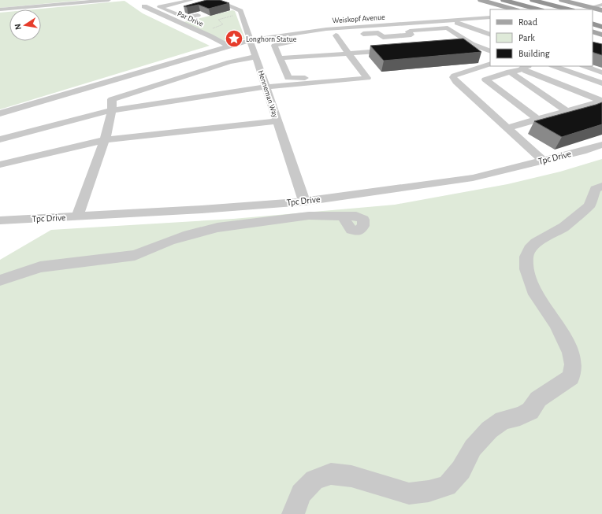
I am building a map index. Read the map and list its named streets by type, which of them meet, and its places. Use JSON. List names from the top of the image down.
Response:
{
  "streets": {
    "street": [
      "Par Drive",
      "Weiskopf Avenue",
      "Henneman Way",
      "Tpc Drive"
    ]
  },
  "crossings": [
    ["Par Drive", "Weiskopf Avenue"],
    ["Weiskopf Avenue", "Henneman Way"],
    ["Henneman Way", "Tpc Drive"]
  ],
  "places": {
    "place": ["Longhorn Statue"]
  },
  "legend": ["Road", "Park", "Building"],
  "north": "left"
}
